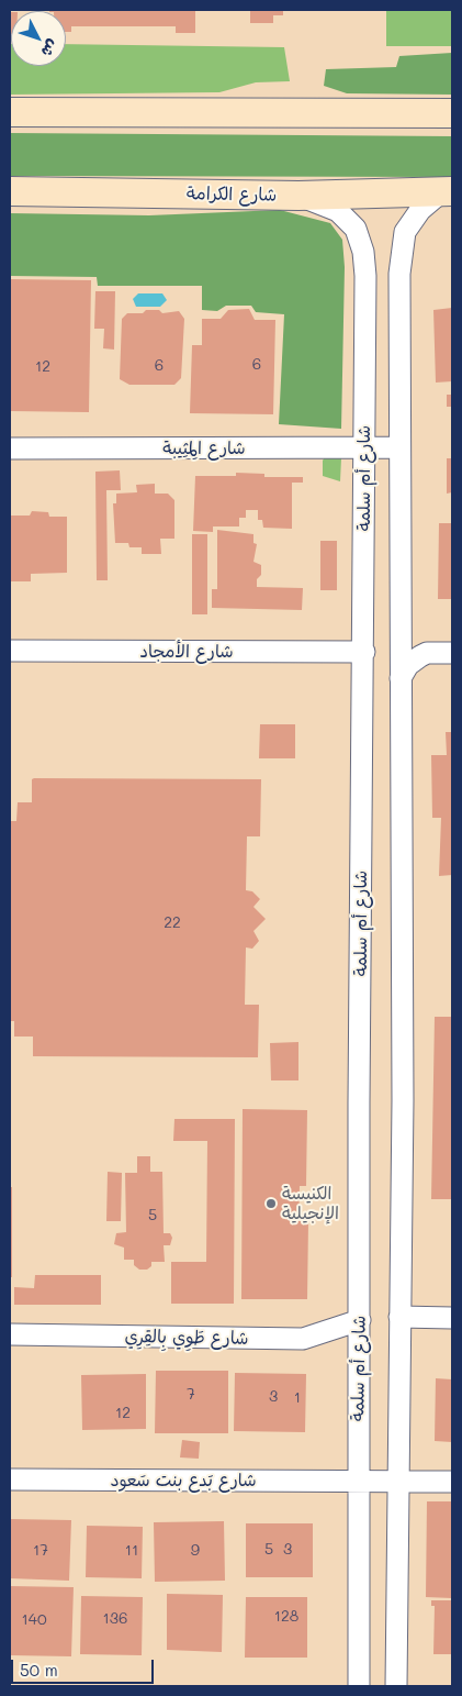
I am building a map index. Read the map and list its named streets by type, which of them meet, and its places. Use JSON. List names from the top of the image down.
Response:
{
  "streets": {
    "main road": ["شارع الكرامة"],
    "street": [
      "شارع المِثِيبة",
      "شارع أم سلمة",
      "شارع الأمجاد",
      "شارع طَوِي بِالقِرِي",
      "شارع بَدع بنت سَعود"
    ]
  },
  "crossings": [
    ["شارع الكرامة", "شارع أم سلمة"],
    ["شارع المِثِيبة", "شارع أم سلمة"],
    ["شارع أم سلمة", "شارع الأمجاد"],
    ["شارع أم سلمة", "شارع طَوِي بِالقِرِي"],
    ["شارع أم سلمة", "شارع بَدع بنت سَعود"]
  ],
  "places": ["الكنيسة الإنجيلية"],
  "house_numbers": [
    "6",
    "6",
    "12",
    "22",
    "5",
    "7",
    "3",
    "1",
    "12",
    "5",
    "3",
    "17",
    "11",
    "9",
    "128",
    "136",
    "140"
  ],
  "scale_bar": "50 m",
  "north": "bottom right"
}
